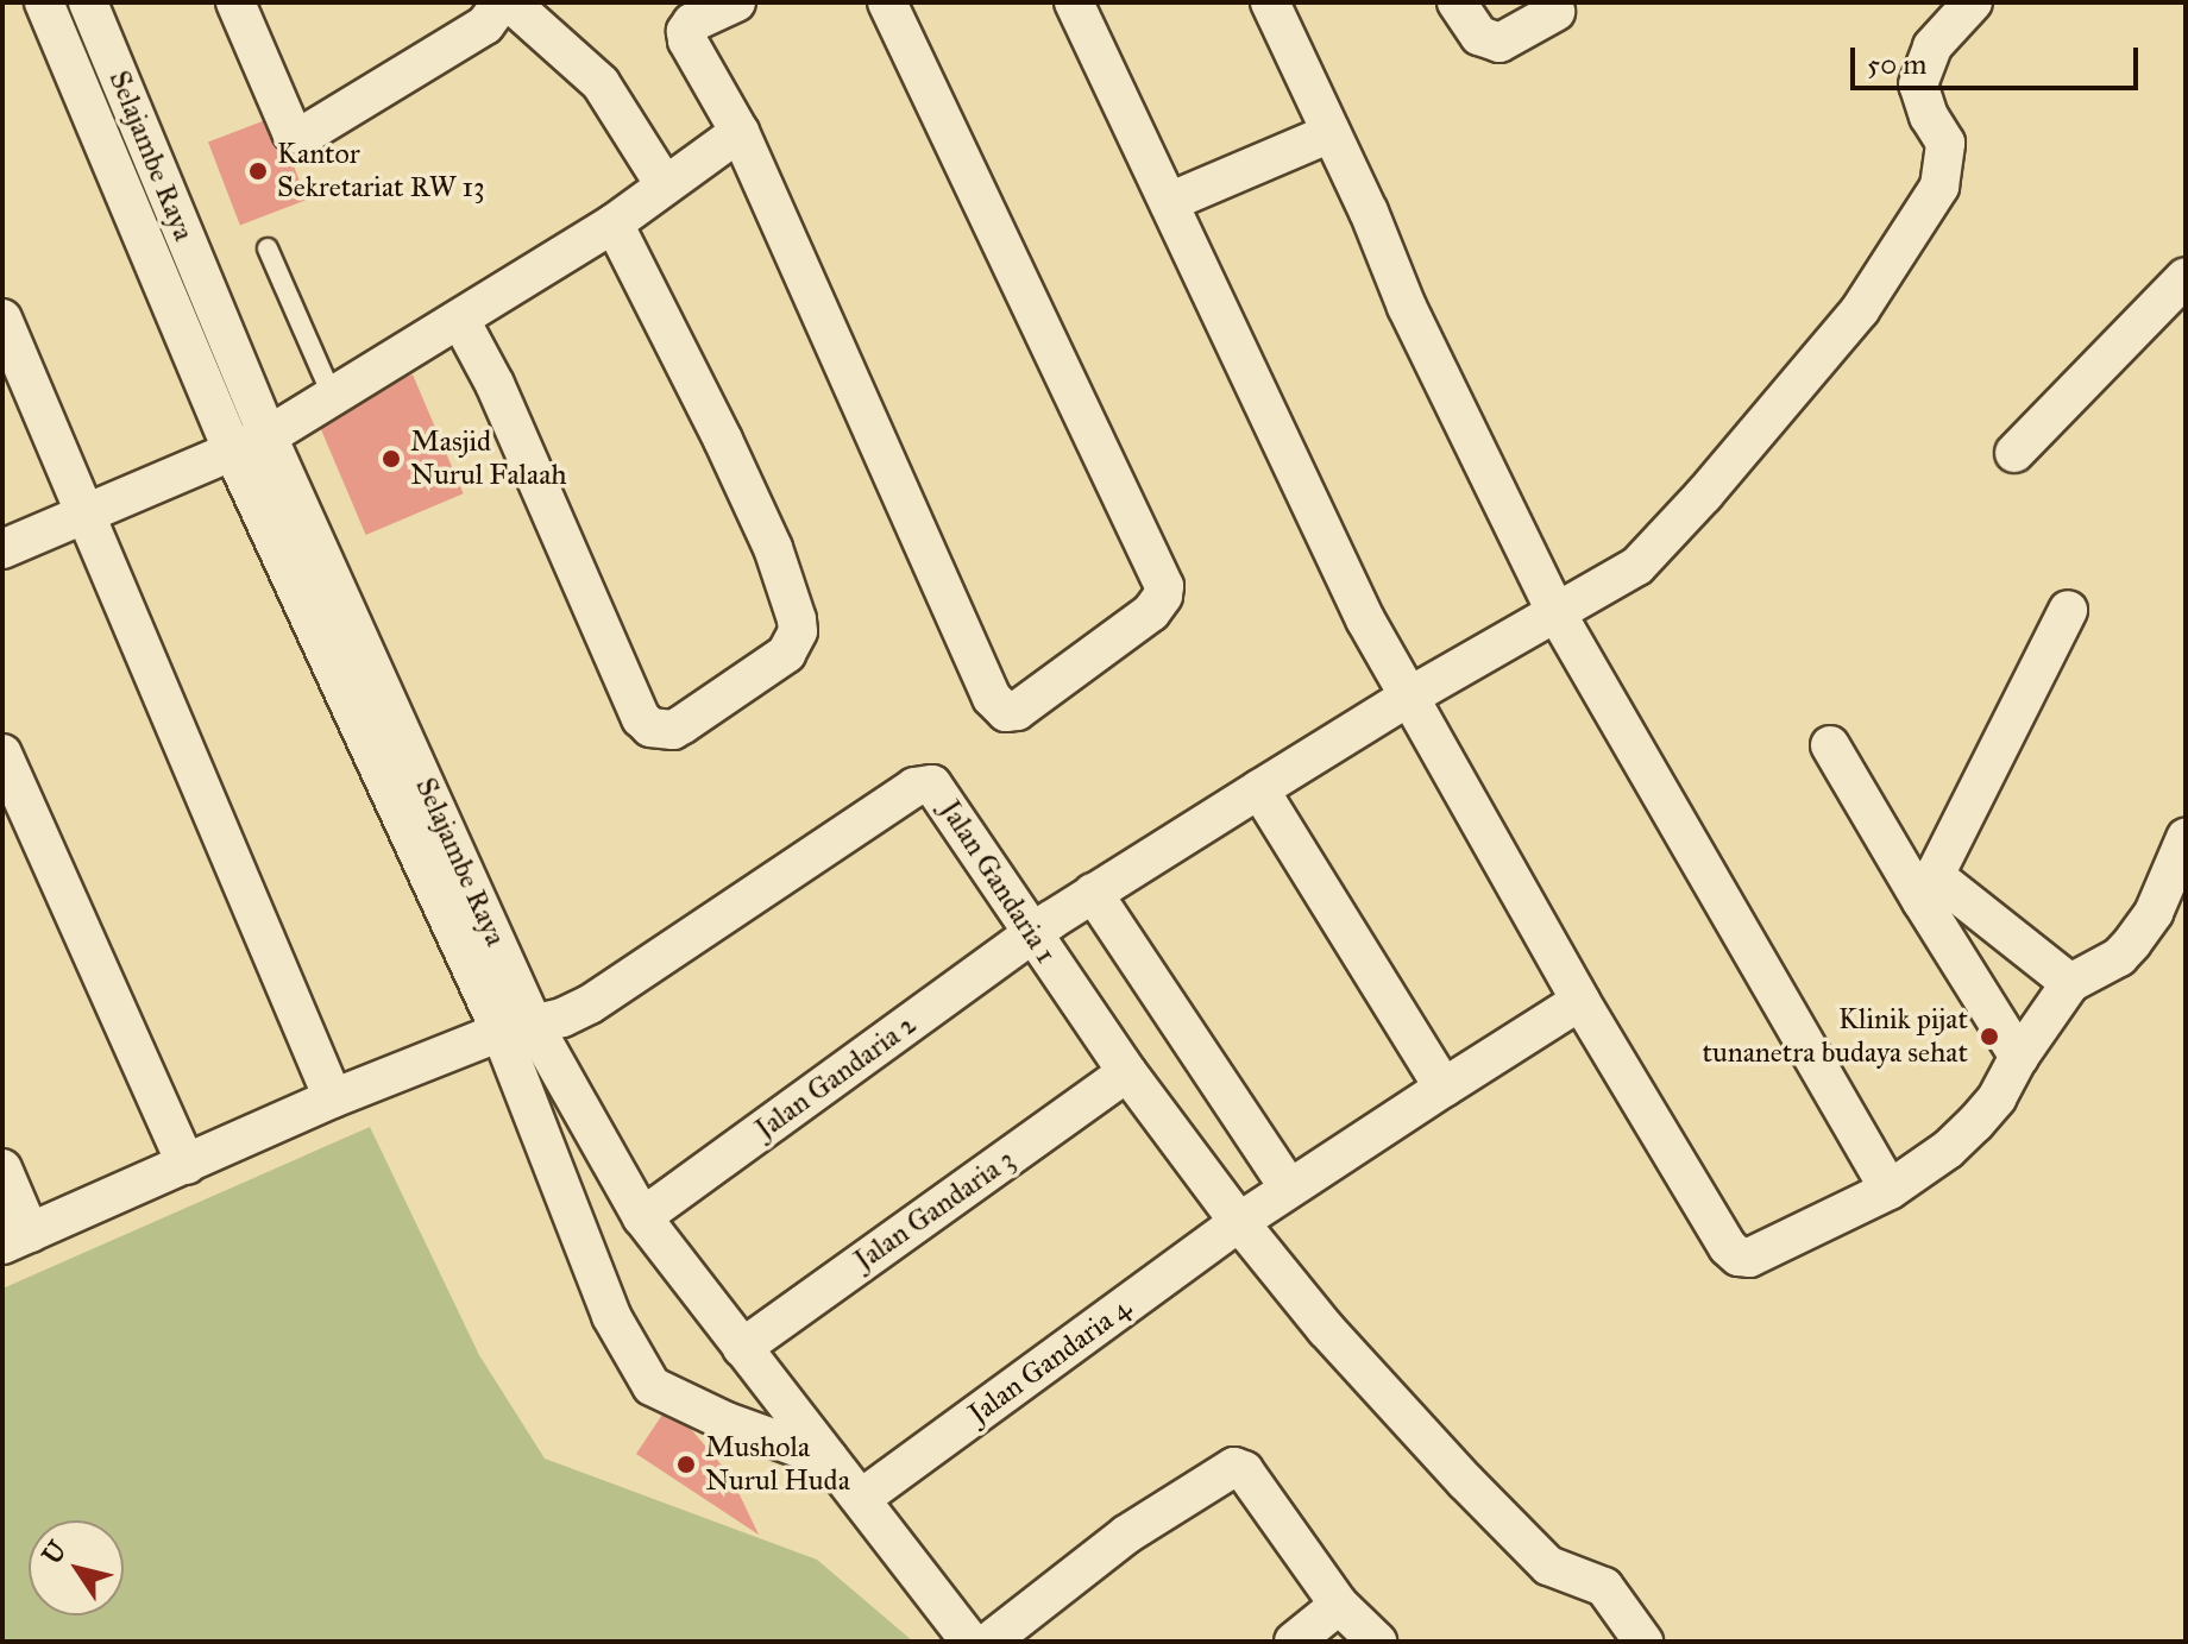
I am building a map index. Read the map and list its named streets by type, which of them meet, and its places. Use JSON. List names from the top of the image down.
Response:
{
  "streets": {
    "street": [
      "Selajambe Raya",
      "Jalan Gandaria 1",
      "Jalan Gandaria 2",
      "Jalan Gandaria 3",
      "Jalan Gandaria 4"
    ]
  },
  "crossings": [
    ["Selajambe Raya", "Jalan Gandaria 1"],
    ["Selajambe Raya", "Jalan Gandaria 2"],
    ["Selajambe Raya", "Jalan Gandaria 3"],
    ["Selajambe Raya", "Jalan Gandaria 4"],
    ["Jalan Gandaria 1", "Jalan Gandaria 2"],
    ["Jalan Gandaria 1", "Jalan Gandaria 3"],
    ["Jalan Gandaria 1", "Jalan Gandaria 4"]
  ],
  "places": [
    "Kantor Sekretariat RW 13",
    "Masjid Nurul Falaah",
    "Klinik pijat tunanetra budaya sehat",
    "Mushola Nurul Huda"
  ],
  "scale_bar": "50 m",
  "north": "top left"
}
